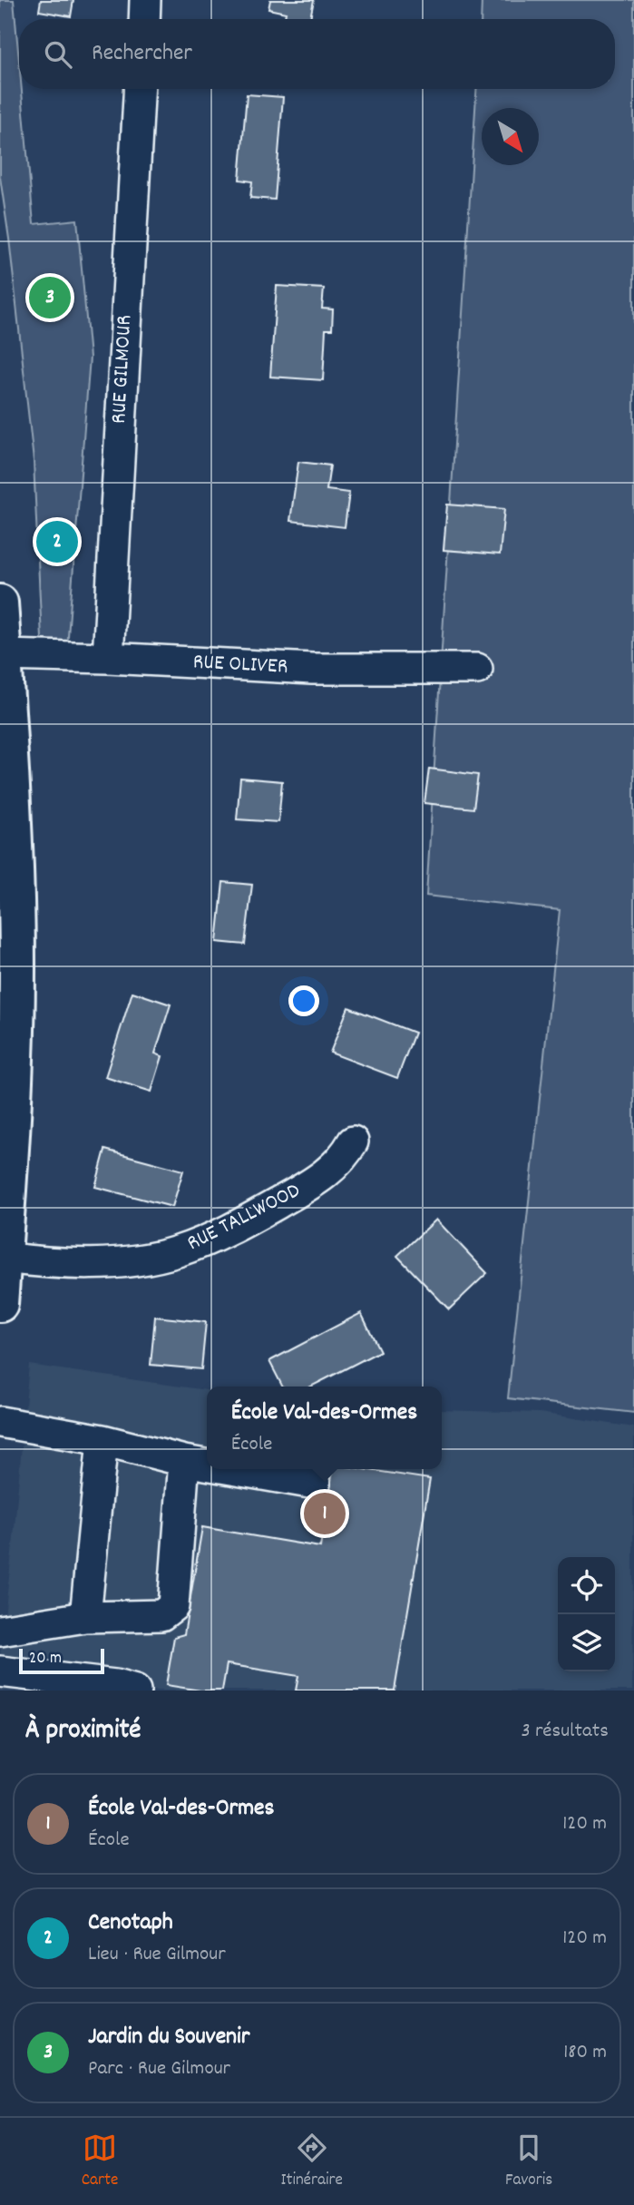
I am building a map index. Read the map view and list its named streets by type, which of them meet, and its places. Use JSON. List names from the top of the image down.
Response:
{
  "streets": {
    "street": ["RUE GILMOUR", "RUE OLIVER", "RUE TALLWOOD"]
  },
  "crossings": [
    ["RUE GILMOUR", "RUE OLIVER"]
  ],
  "scale_bar": "20 m",
  "north": "bottom right",
  "page": {
    "search": "Rechercher",
    "pins": ["3", "2", "1"],
    "popup": ["École Val-des-Ormes", "École"],
    "scale": "20 m",
    "heading": ["À proximité", "3 résultats"],
    "list": [
      {
        "mark": "1",
        "name": "École Val-des-Ormes",
        "note": "École",
        "value": "120 m"
      },
      {
        "mark": "2",
        "name": "Cenotaph",
        "note": "Lieu · Rue Gilmour",
        "value": "120 m"
      },
      {
        "mark": "3",
        "name": "Jardin du Souvenir",
        "note": "Parc · Rue Gilmour",
        "value": "180 m"
      }
    ],
    "nav": ["Carte", "Itinéraire", "Favoris"]
  }
}
